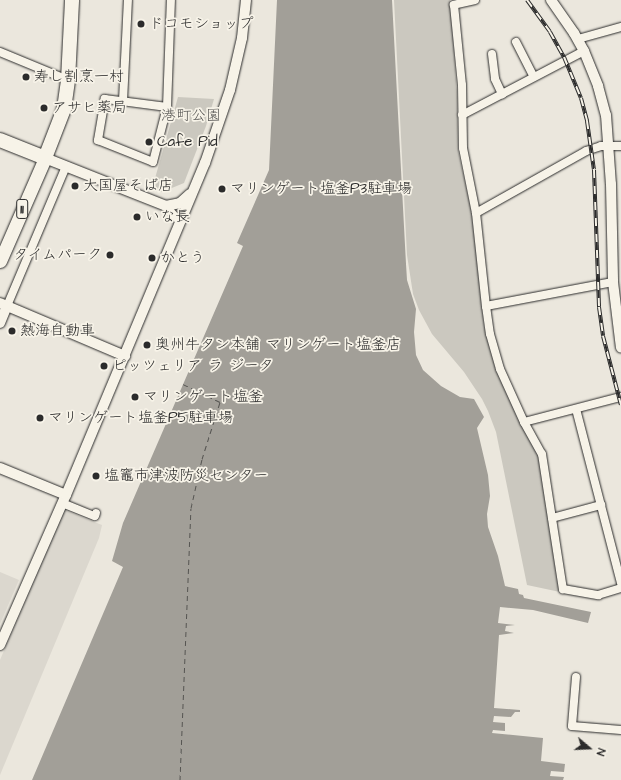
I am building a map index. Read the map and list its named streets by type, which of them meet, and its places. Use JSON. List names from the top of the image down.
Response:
{
  "streets": {
    "main road": ["11"]
  },
  "parks": ["港町公園"],
  "places": [
    "ドコモショップ",
    "寿し割烹一村",
    "アサヒ薬局",
    "Cafe Pid",
    "大国屋そば店",
    "マリンゲート塩釜P3駐車場",
    "いな長",
    "タイムパーク",
    "かとう",
    "熱海自動車",
    "奥州牛タン本舗 マリンゲート塩釜店",
    "ピッツェリア ラ ジータ",
    "マリンゲート塩釜",
    "マリンゲート塩釜P5駐車場",
    "塩竈市津波防災センター"
  ],
  "north": "right"
}
